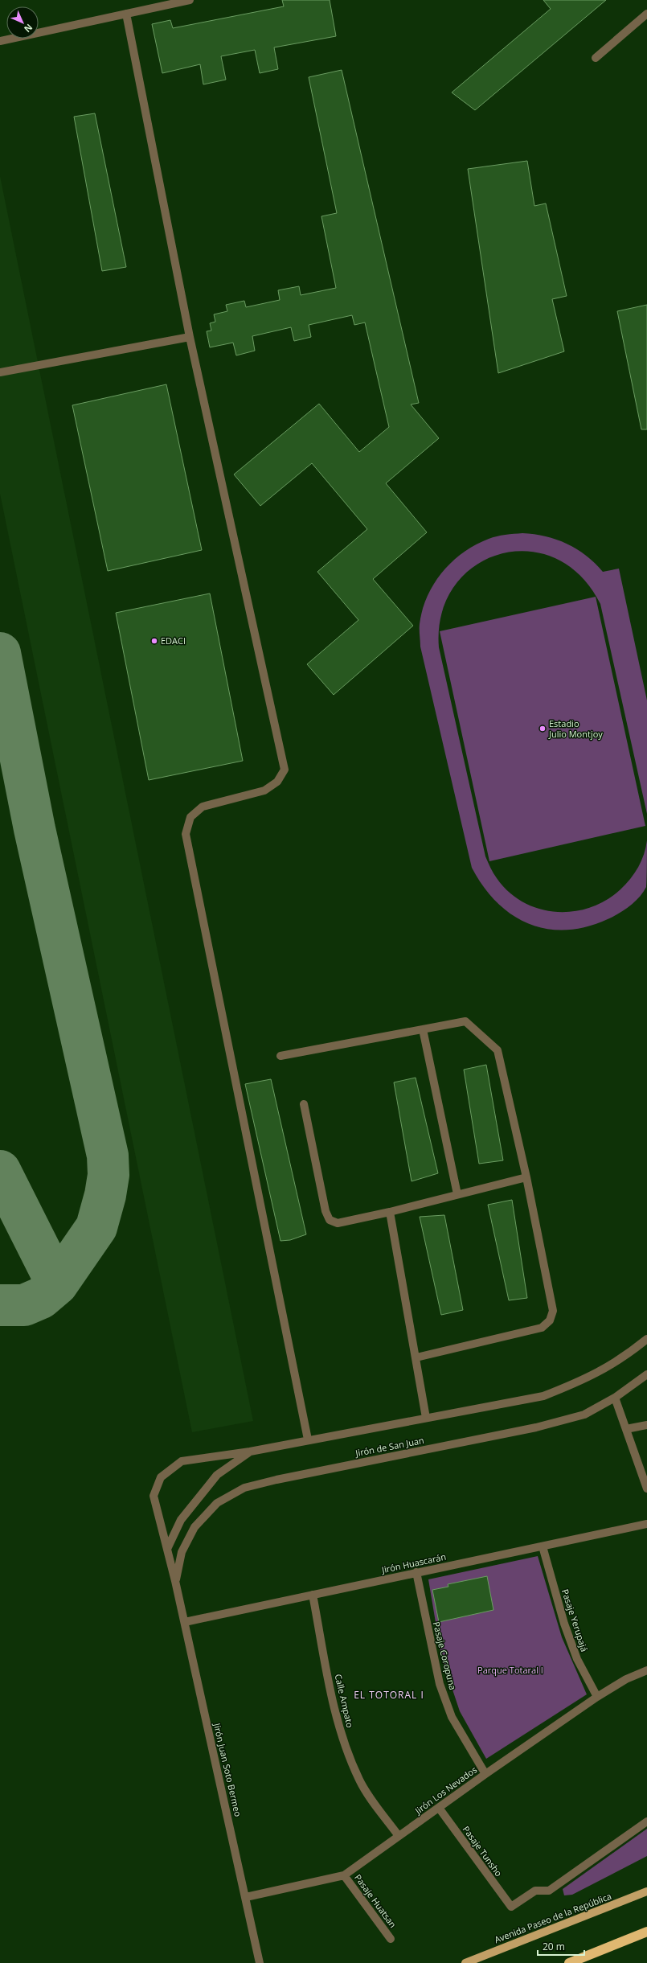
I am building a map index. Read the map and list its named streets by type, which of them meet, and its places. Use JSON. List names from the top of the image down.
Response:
{
  "streets": {
    "main road": ["Avenida Paseo de la República"],
    "street": [
      "Jirón de San Juan",
      "Jirón Huascarán",
      "Pasaje Yerupajá",
      "Pasaje Coropuna",
      "Calle Ampato",
      "Jirón Juan Soto Bermeo",
      "Jirón Los Nevados",
      "Pasaje Tunsho",
      "Pasaje Huatsan"
    ]
  },
  "crossings": [
    ["Jirón de San Juan", "Jirón Juan Soto Bermeo"],
    ["Jirón Huascarán", "Pasaje Yerupajá"],
    ["Jirón Huascarán", "Pasaje Coropuna"],
    ["Jirón Huascarán", "Calle Ampato"],
    ["Jirón Huascarán", "Jirón Juan Soto Bermeo"],
    ["Pasaje Yerupajá", "Jirón Los Nevados"],
    ["Pasaje Coropuna", "Jirón Los Nevados"],
    ["Calle Ampato", "Jirón Los Nevados"],
    ["Jirón Juan Soto Bermeo", "Jirón Los Nevados"],
    ["Jirón Los Nevados", "Pasaje Tunsho"],
    ["Jirón Los Nevados", "Pasaje Huatsan"]
  ],
  "districts": ["EL TOTORAL I"],
  "parks": ["Parque Totaral I"],
  "places": ["EDACI", "Estadio Julio Montjoy"],
  "scale_bar": "20 m",
  "north": "bottom right"
}
